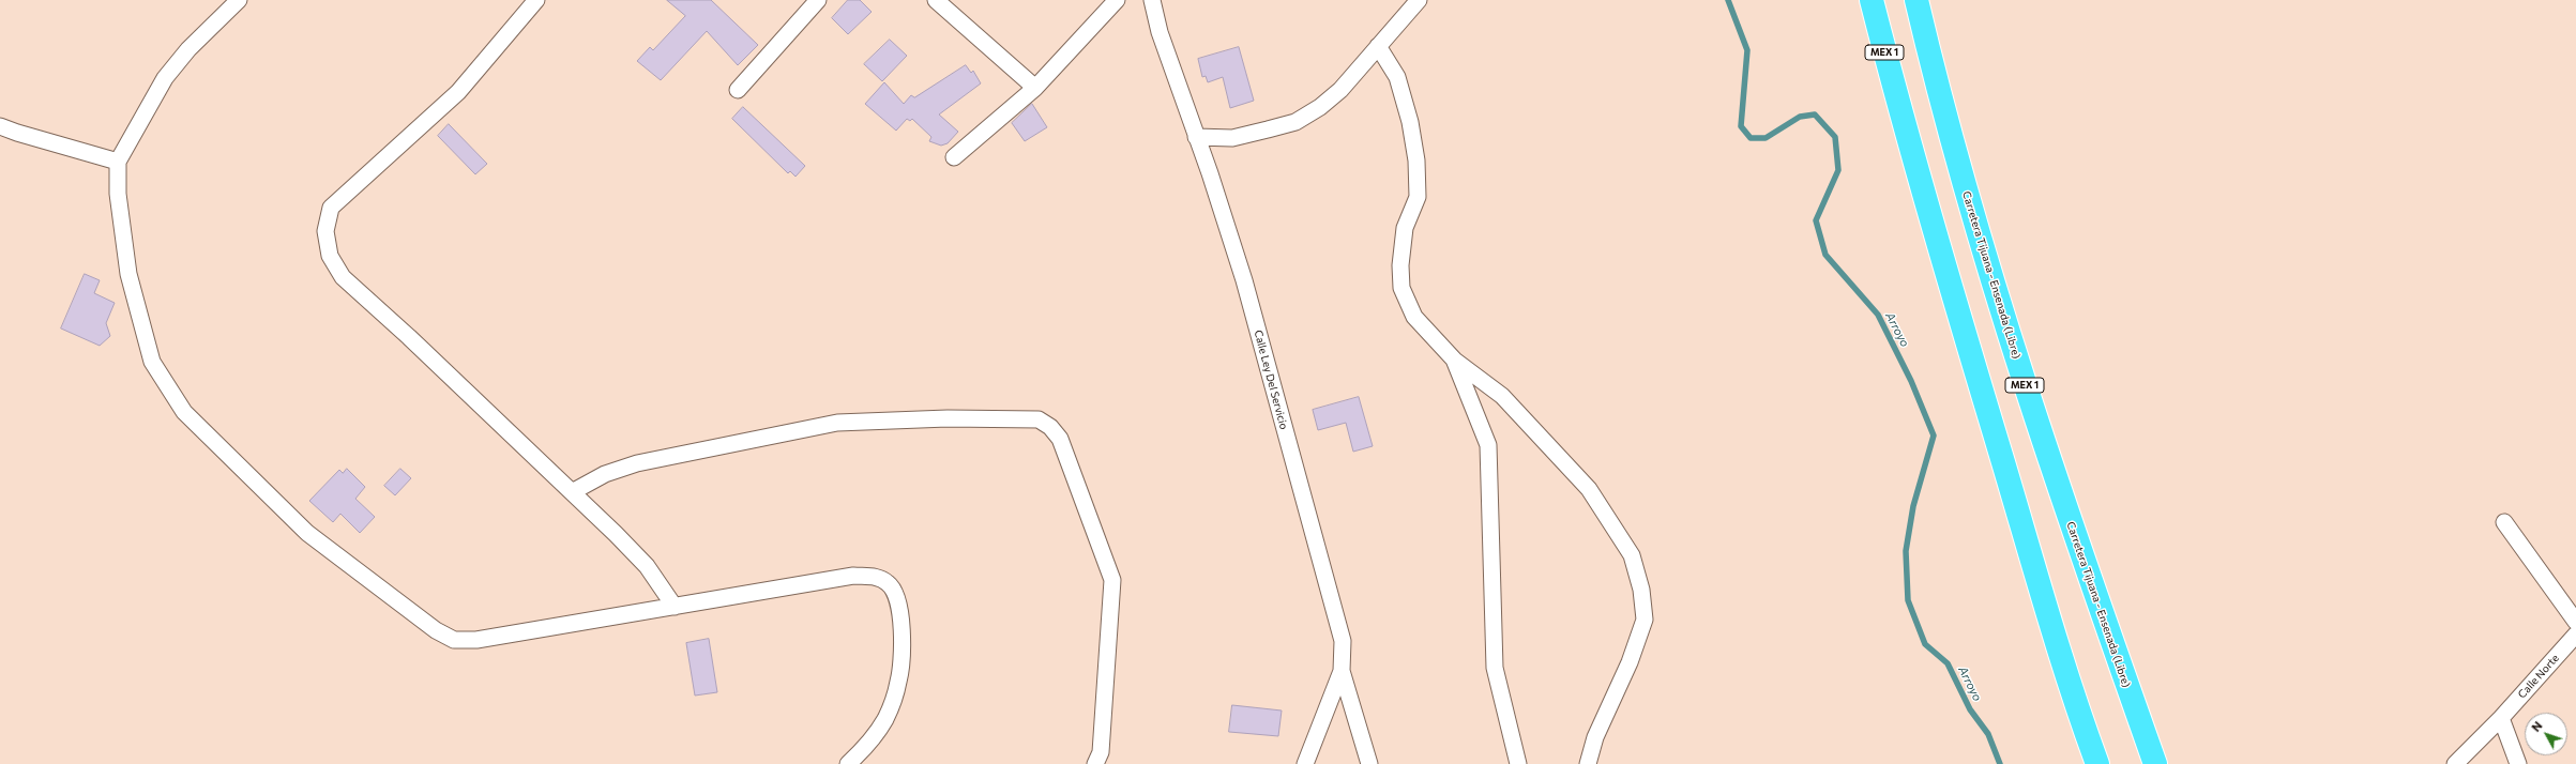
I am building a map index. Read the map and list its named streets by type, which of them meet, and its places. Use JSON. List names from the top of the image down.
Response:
{
  "streets": {
    "highway": ["MEX 1", "Carretera Tijuana - Ensenada (Libre)"],
    "street": ["Calle Ley Del Servicio", "Calle Norte"]
  },
  "water": ["Arroyo"],
  "north": "top left"
}
